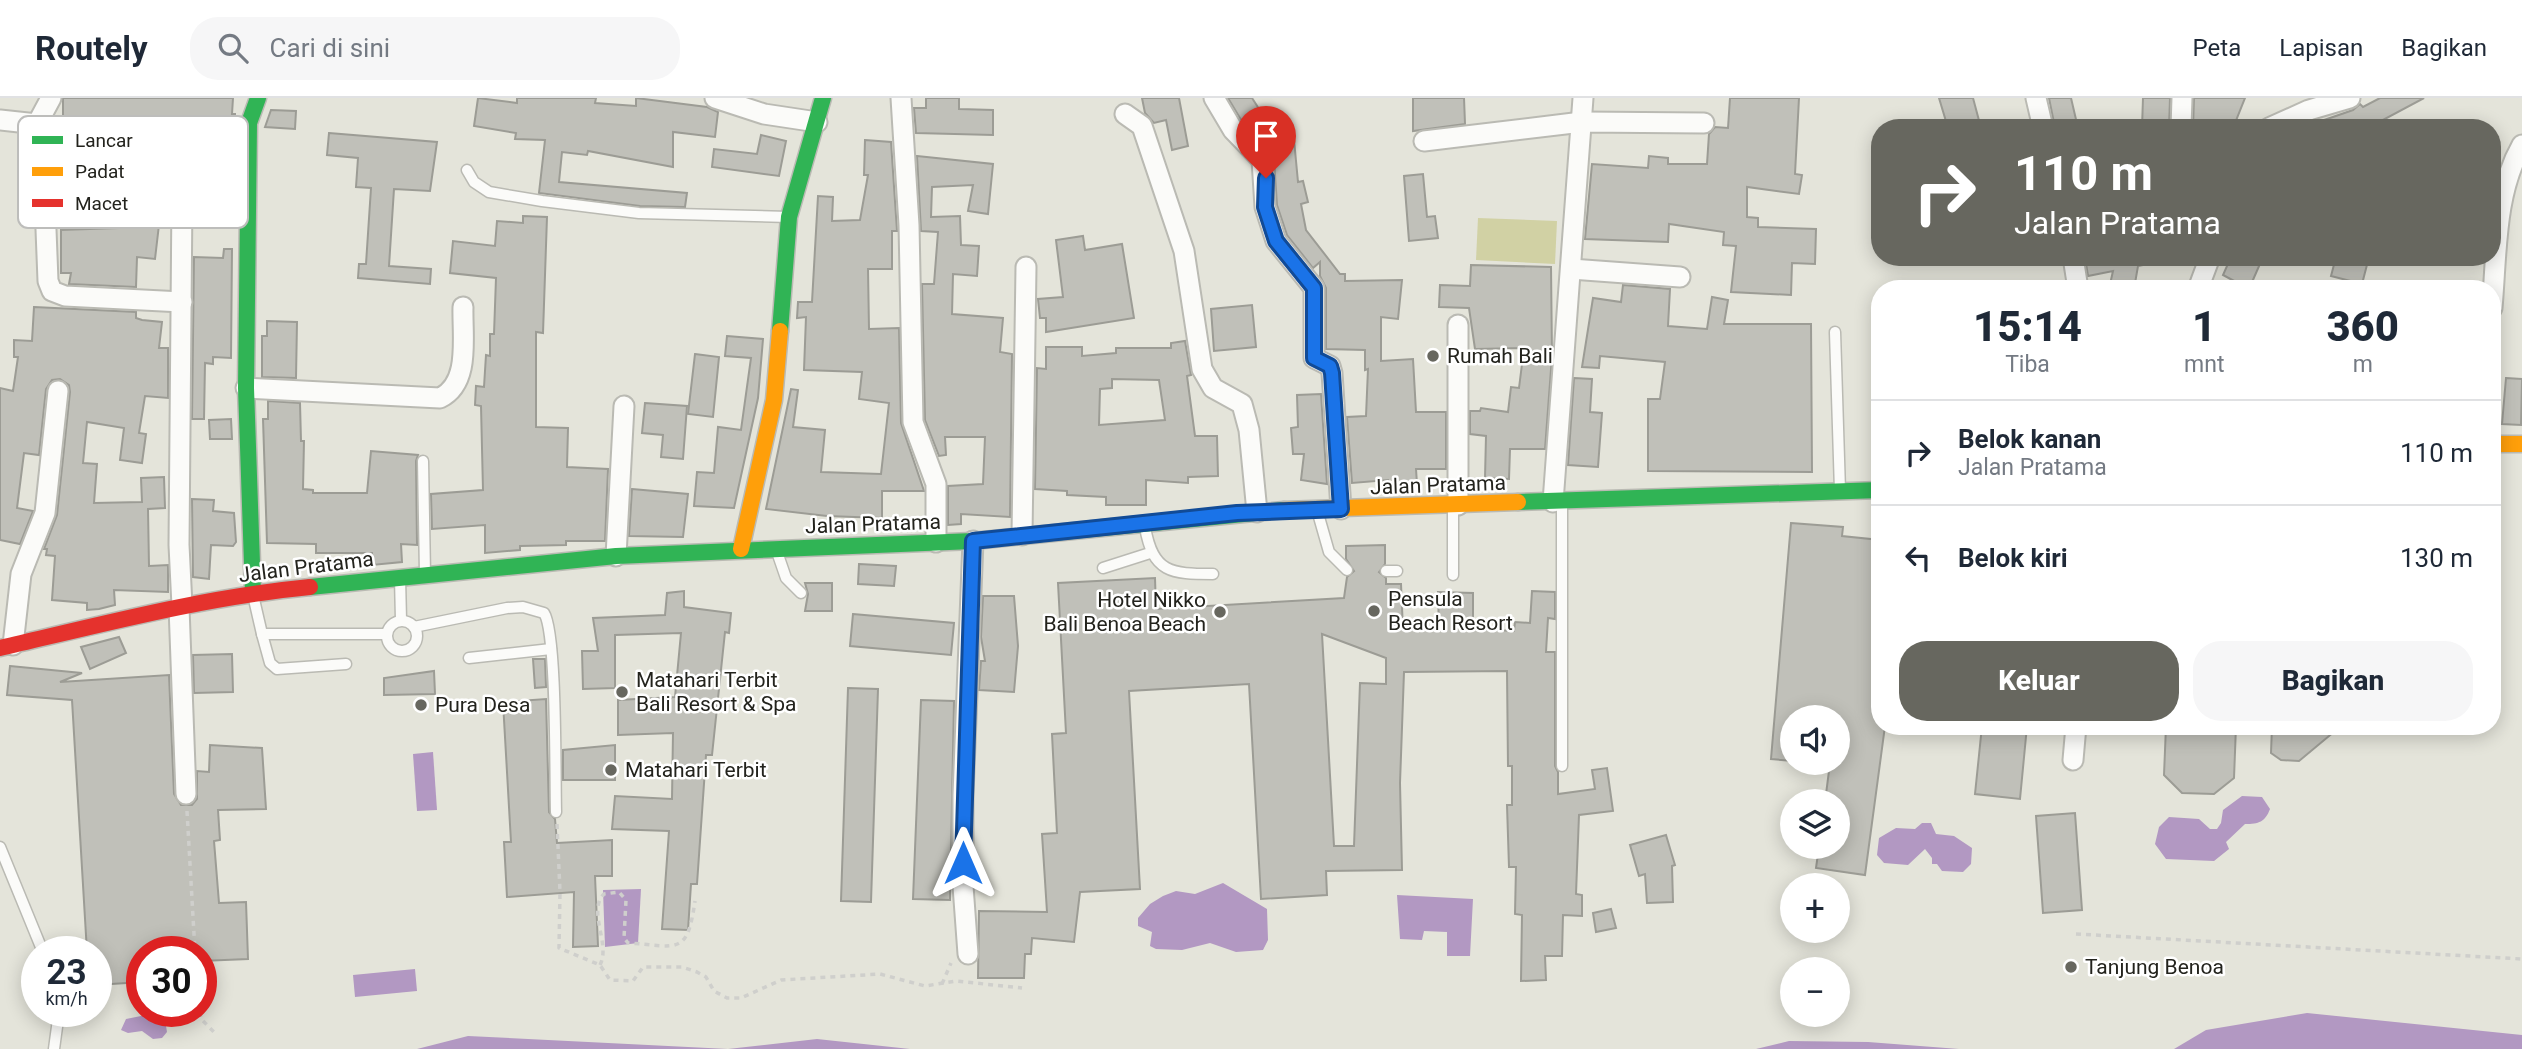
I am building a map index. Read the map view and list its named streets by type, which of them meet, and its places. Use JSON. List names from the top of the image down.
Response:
{
  "streets": {
    "street": ["Jalan Pratama"]
  },
  "places": [
    "Rumah Bali",
    "Pensula Beach Resort",
    "Hotel Nikko Bali Benoa Beach",
    "Matahari Terbit Bali Resort & Spa",
    "Pura Desa",
    "Matahari Terbit",
    "Tanjung Benoa"
  ],
  "legend": ["Lancar", "Padat", "Macet"],
  "page": {
    "header": "Routely",
    "search": "Cari di sini",
    "nav": ["Peta", "Lapisan", "Bagikan"],
    "turn": ["110 m", "Jalan Pratama"],
    "eta": [
      "15:14",
      "Tiba",
      "1",
      "mnt",
      "360",
      "m"
    ],
    "list": [
      {
        "name": "Belok kanan",
        "note": "Jalan Pratama",
        "value": "110 m"
      },
      {
        "name": "Belok kiri",
        "value": "130 m"
      }
    ],
    "buttons": ["Keluar", "Bagikan"],
    "map_buttons": ["+", "−"],
    "speed": "23 km/h",
    "limit": "30"
  }
}
